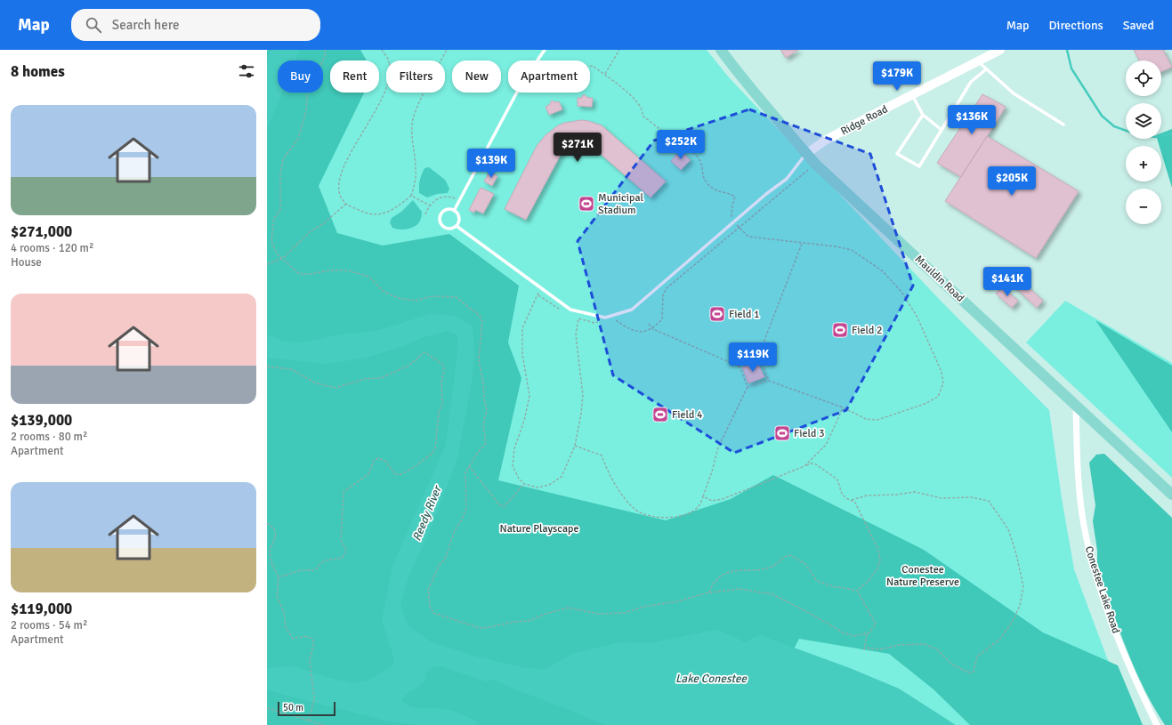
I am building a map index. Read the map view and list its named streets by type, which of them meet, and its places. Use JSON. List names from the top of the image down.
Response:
{
  "streets": {
    "main road": ["Mauldin Road"],
    "street": ["Ridge Road", "Conestee Lake Road"]
  },
  "crossings": [
    ["Ridge Road", "Mauldin Road"],
    ["Mauldin Road", "Conestee Lake Road"]
  ],
  "water": ["Reedy River", "Lake Conestee"],
  "parks": ["Nature Playscape", "Conestee Nature Preserve"],
  "places": {
    "sports": [
      "Municipal Stadium",
      "Field 1",
      "Field 2",
      "Field 4",
      "Field 3"
    ]
  },
  "scale_bar": "50 m",
  "page": {
    "header": "Map",
    "search": "Search here",
    "nav": ["Map", "Directions", "Saved"],
    "heading": "8 homes",
    "map_buttons": ["+", "−"],
    "chip": [
      "Buy",
      "Rent",
      "Filters",
      "New",
      "Apartment"
    ],
    "price": [
      "$179K",
      "$136K",
      "$252K",
      "$271K",
      "$139K",
      "$205K",
      "$141K",
      "$119K"
    ],
    "list": [
      {
        "name": "$271,000",
        "note": "4 rooms · 120 m² · House"
      },
      {
        "name": "$139,000",
        "note": "2 rooms · 80 m² · Apartment"
      },
      {
        "name": "$119,000",
        "note": "2 rooms · 54 m² · Apartment"
      }
    ],
    "scale": "50 m"
  }
}
